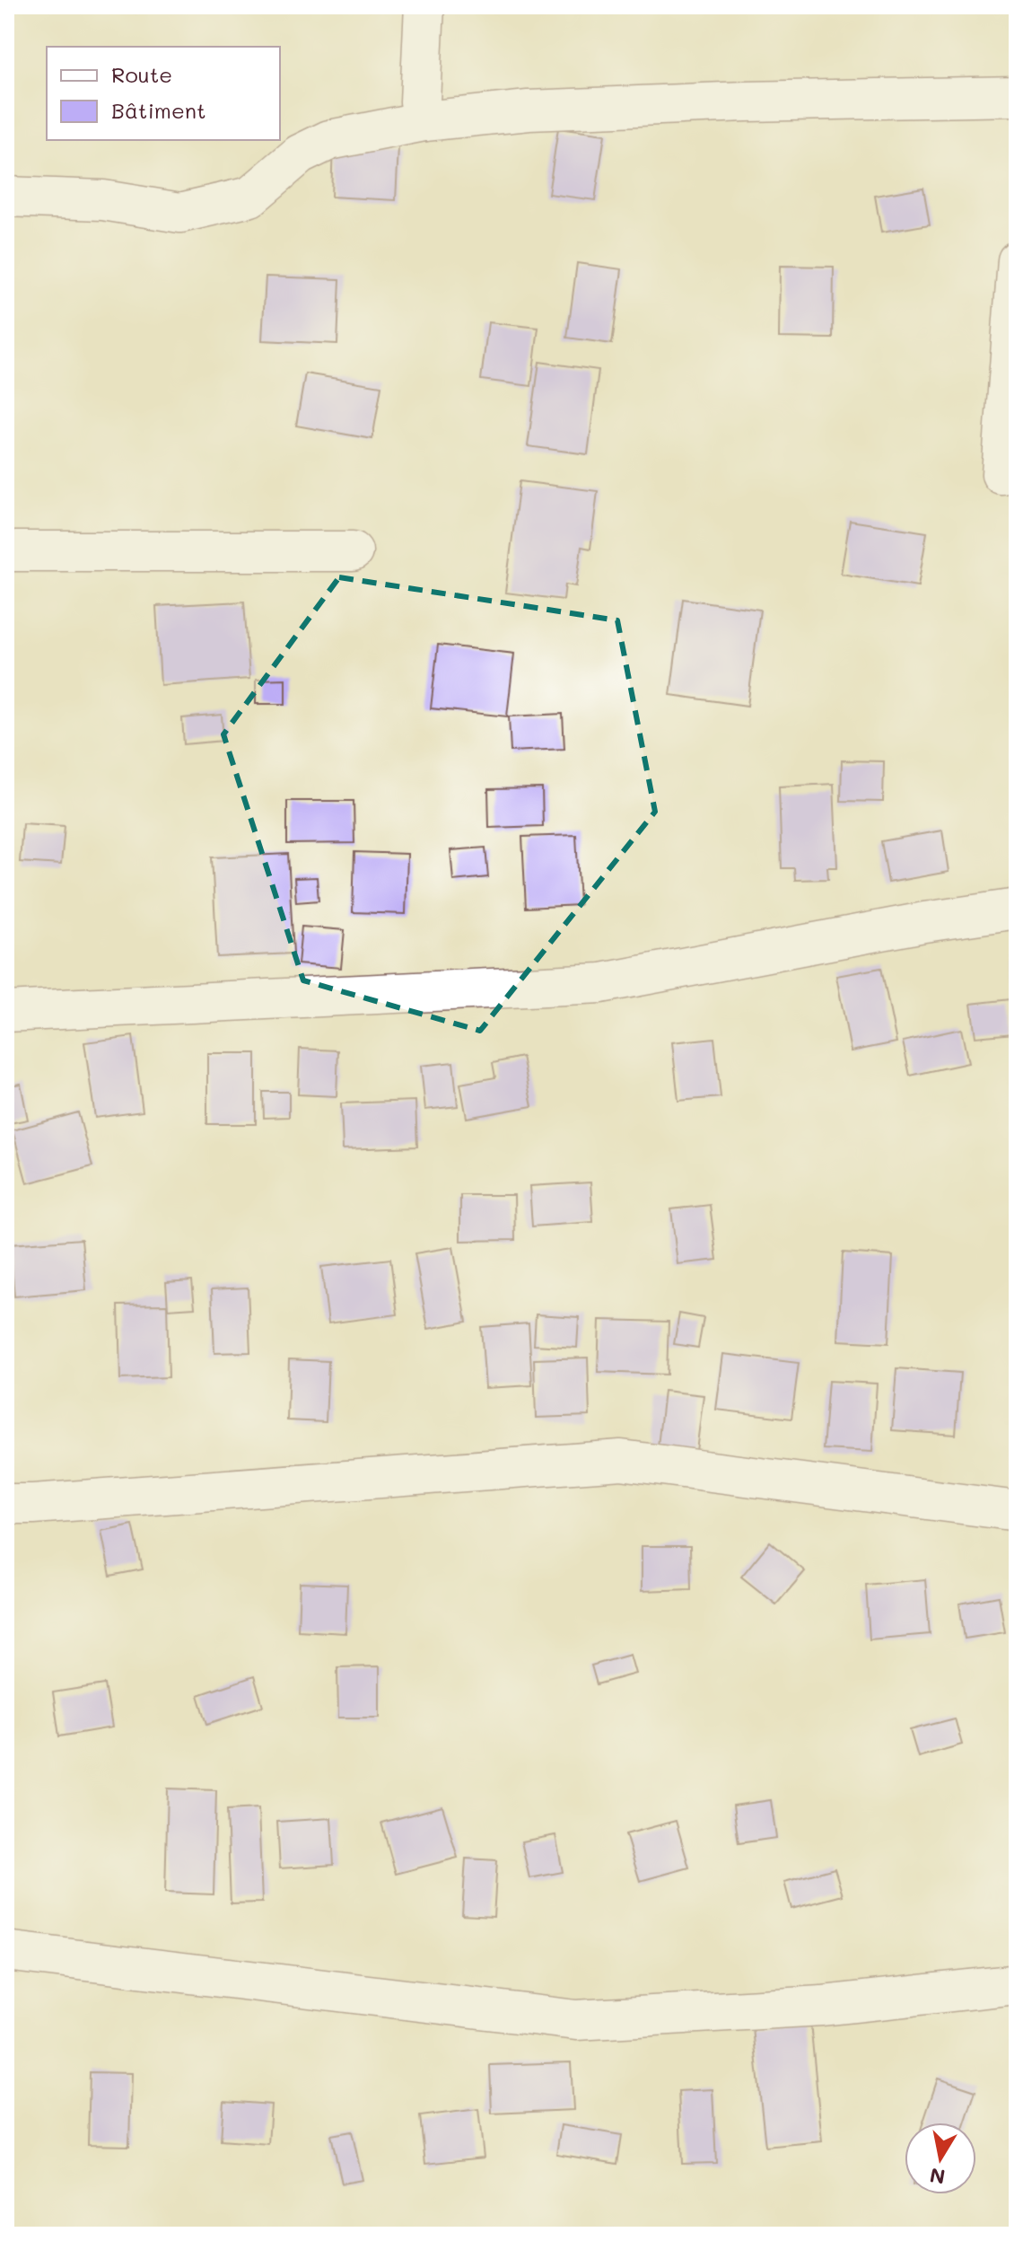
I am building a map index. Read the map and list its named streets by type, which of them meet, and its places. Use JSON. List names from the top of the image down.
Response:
{
  "legend": ["Route", "Bâtiment"],
  "north": "bottom"
}
